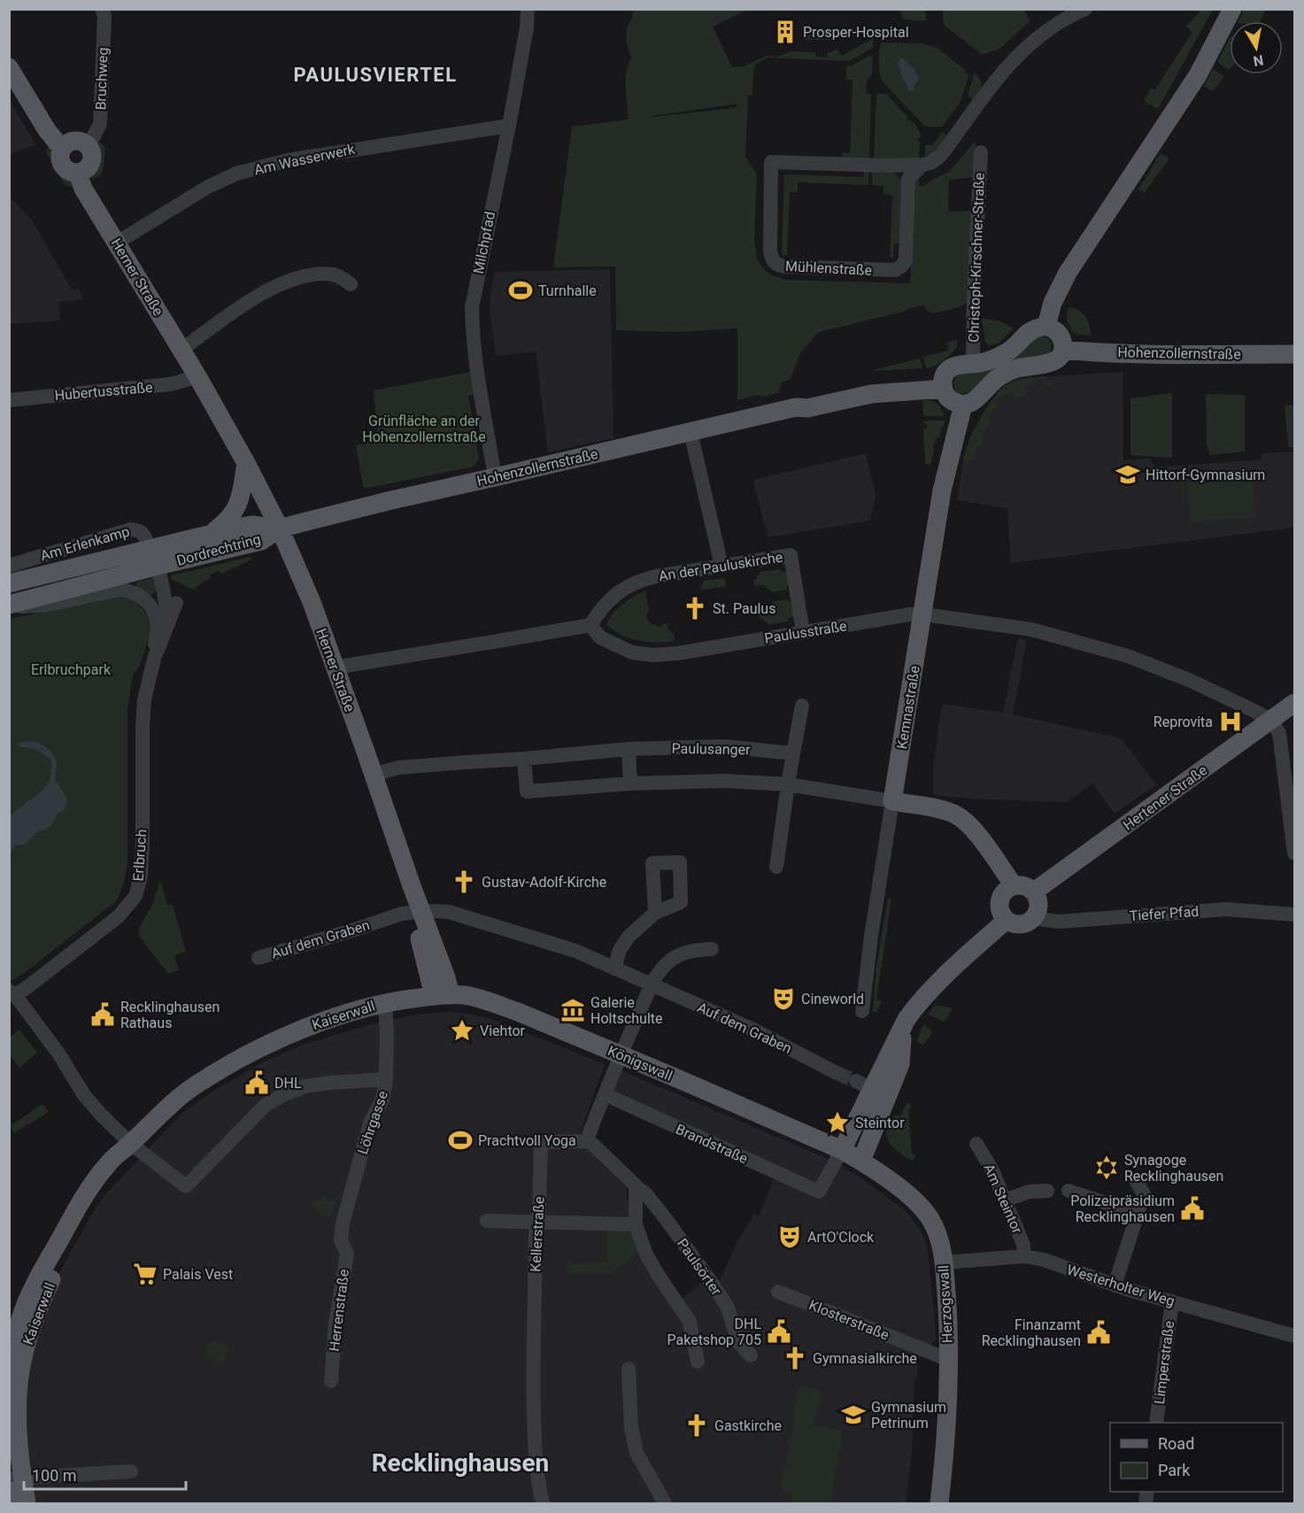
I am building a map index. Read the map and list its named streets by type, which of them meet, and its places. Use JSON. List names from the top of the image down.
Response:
{
  "streets": {
    "main road": [
      "Herner Straße",
      "Hohenzollernstraße",
      "Dordrechtring",
      "Kemnastraße",
      "Hertener Straße",
      "Kaiserwall",
      "Königswall",
      "Herzogswall"
    ],
    "street": [
      "Bruchweg",
      "Am Wasserwerk",
      "Milchpfad",
      "Christoph-Kirschner-Straße",
      "Mühlenstraße",
      "Hubertusstraße",
      "Am Erlenkamp",
      "An der Pauluskirche",
      "Paulusstraße",
      "Paulusanger",
      "Erlbruch",
      "Tiefer Pfad",
      "Auf dem Graben",
      "Löhrgasse",
      "Brandstraße",
      "Am Steintor",
      "Kellerstraße",
      "Paulsörter",
      "Westerholter Weg",
      "Herrenstraße",
      "Klosterstraße",
      "Limperstraße"
    ]
  },
  "crossings": [
    ["Bruchweg", "Herner Straße"],
    ["Am Wasserwerk", "Milchpfad"],
    ["Am Wasserwerk", "Herner Straße"],
    ["Milchpfad", "Hohenzollernstraße"],
    ["Christoph-Kirschner-Straße", "Hohenzollernstraße"],
    ["Herner Straße", "Hohenzollernstraße"],
    ["Herner Straße", "Hubertusstraße"],
    ["Herner Straße", "Dordrechtring"],
    ["Herner Straße", "Paulusanger"],
    ["Herner Straße", "Auf dem Graben"],
    ["Herner Straße", "Kaiserwall"],
    ["Herner Straße", "Königswall"],
    ["Hohenzollernstraße", "Dordrechtring"],
    ["Am Erlenkamp", "Dordrechtring"],
    ["Dordrechtring", "Erlbruch"],
    ["An der Pauluskirche", "Paulusstraße"],
    ["Paulusstraße", "Kemnastraße"],
    ["Paulusstraße", "Hertener Straße"],
    ["Hertener Straße", "Tiefer Pfad"],
    ["Erlbruch", "Kaiserwall"],
    ["Erlbruch", "Löhrgasse"],
    ["Kaiserwall", "Königswall"],
    ["Kaiserwall", "Löhrgasse"],
    ["Königswall", "Brandstraße"],
    ["Königswall", "Herzogswall"],
    ["Löhrgasse", "Herrenstraße"],
    ["Brandstraße", "Herzogswall"],
    ["Am Steintor", "Westerholter Weg"],
    ["Kellerstraße", "Paulsörter"],
    ["Westerholter Weg", "Herzogswall"],
    ["Westerholter Weg", "Limperstraße"],
    ["Herzogswall", "Klosterstraße"]
  ],
  "districts": ["PAULUSVIERTEL", "Recklinghausen"],
  "parks": ["Grünfläche an der Hohenzollernstraße", "Erlbruchpark"],
  "places": {
    "building": ["Prosper-Hospital"],
    "sports": ["Turnhalle", "Prachtvoll Yoga"],
    "school or university": ["Hittorf-Gymnasium", "Gymnasium Petrinum"],
    "church": [
      "St. Paulus",
      "Gustav-Adolf-Kirche",
      "Gymnasialkirche",
      "Gastkirche"
    ],
    "hospital": ["Reprovita"],
    "theatre": ["Cineworld", "ArtO'Clock"],
    "museum": ["Galerie Holtschulte"],
    "public building": [
      "Recklinghausen Rathaus",
      "DHL",
      "Polizeipräsidium Recklinghausen",
      "DHL Paketshop 705",
      "Finanzamt Recklinghausen"
    ],
    "place": ["Viehtor", "Steintor"],
    "synagogue": ["Synagoge Recklinghausen"],
    "supermarket": ["Palais Vest"]
  },
  "legend": ["Road", "Park"],
  "scale_bar": "100 m",
  "north": "bottom"
}
